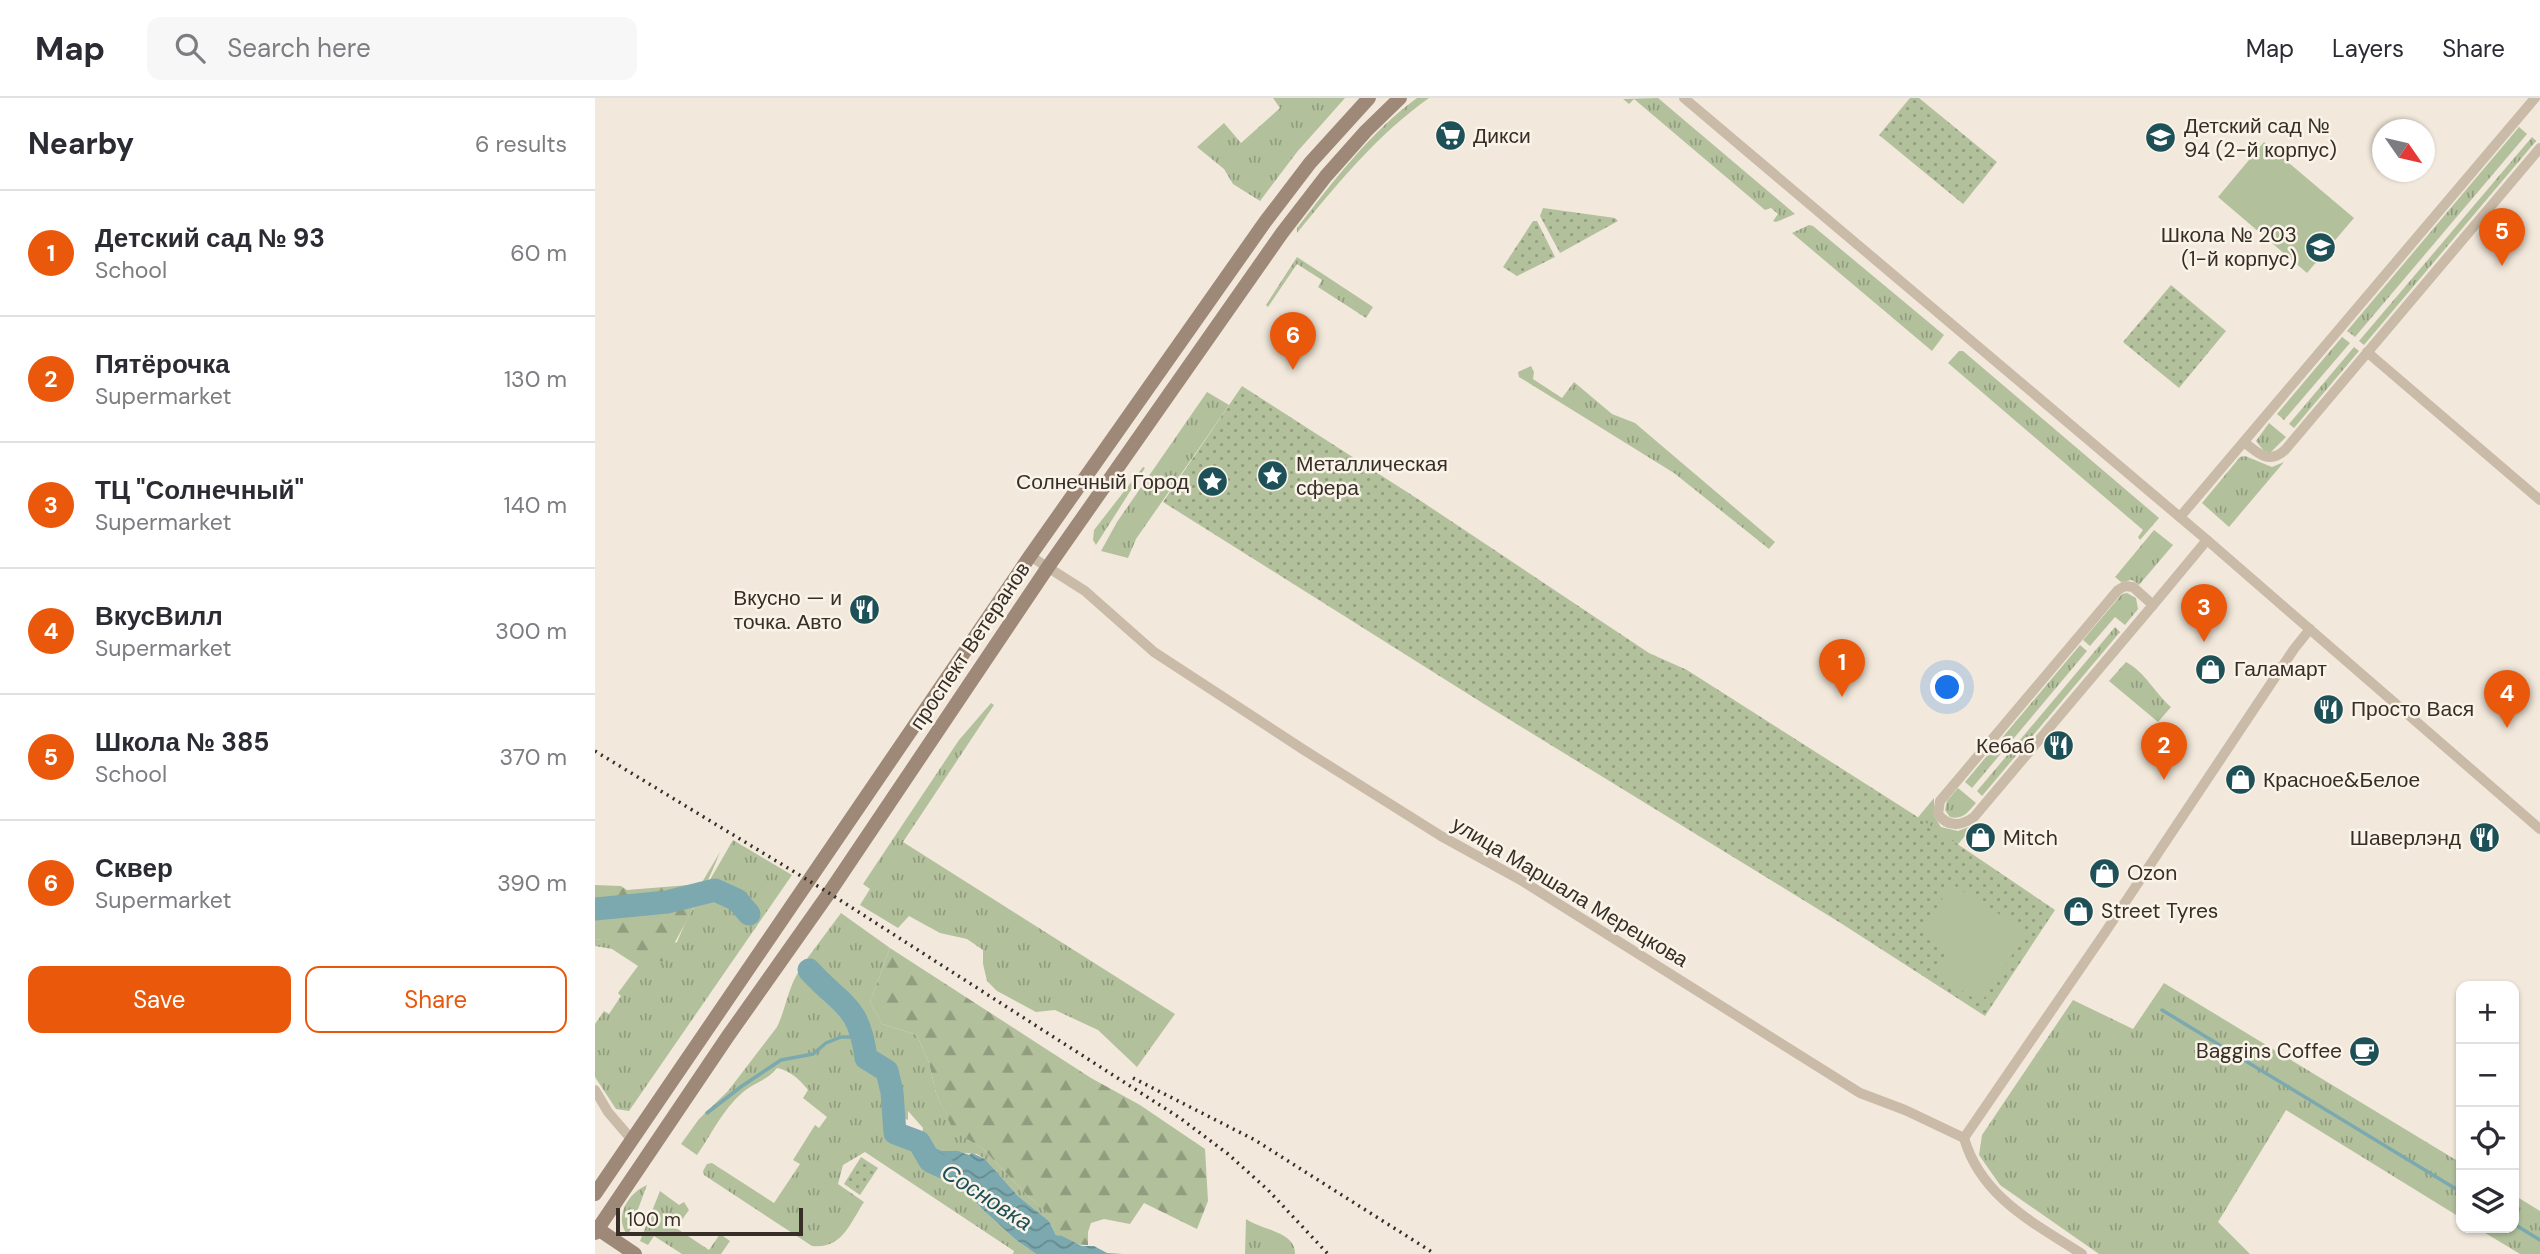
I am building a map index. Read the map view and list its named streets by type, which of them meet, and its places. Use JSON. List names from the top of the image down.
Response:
{
  "streets": {
    "main road": ["проспект Ветеранов"],
    "street": ["улица Маршала Мерецкова"]
  },
  "crossings": [
    ["проспект Ветеранов", "улица Маршала Мерецкова"]
  ],
  "water": ["Сосновка"],
  "places": {
    "supermarket": ["Дикси"],
    "school or university": ["Детский сад № 94 (2-й корпус)", "Школа № 203 (1-й корпус)"],
    "place": ["Металлическая сфера", "Солнечный Город"],
    "restaurant": [
      "Вкусно — и точка. Авто",
      "Просто Вася",
      "Кебаб",
      "Шаверлэнд"
    ],
    "shop": [
      "Галамарт",
      "Красное&Белое",
      "Mitch",
      "Ozon",
      "Street Tyres"
    ],
    "cafe": ["Baggins Coffee"]
  },
  "scale_bar": "100 m",
  "north": "bottom right",
  "page": {
    "header": "Map",
    "search": "Search here",
    "nav": ["Map", "Layers", "Share"],
    "heading": ["Nearby", "6 results"],
    "list": [
      {
        "mark": "1",
        "name": "Детский сад № 93",
        "note": "School",
        "value": "60 m"
      },
      {
        "mark": "2",
        "name": "Пятёрочка",
        "note": "Supermarket",
        "value": "130 m"
      },
      {
        "mark": "3",
        "name": "ТЦ \"Солнечный\"",
        "note": "Supermarket",
        "value": "140 m"
      },
      {
        "mark": "4",
        "name": "ВкусВилл",
        "note": "Supermarket",
        "value": "300 m"
      },
      {
        "mark": "5",
        "name": "Школа № 385",
        "note": "School",
        "value": "370 m"
      },
      {
        "mark": "6",
        "name": "Сквер",
        "note": "Supermarket",
        "value": "390 m"
      }
    ],
    "pins": [
      "5",
      "6",
      "3",
      "1",
      "4",
      "2"
    ],
    "buttons": ["Save", "Share"],
    "map_buttons": ["+", "−"],
    "scale": "100 m"
  }
}
